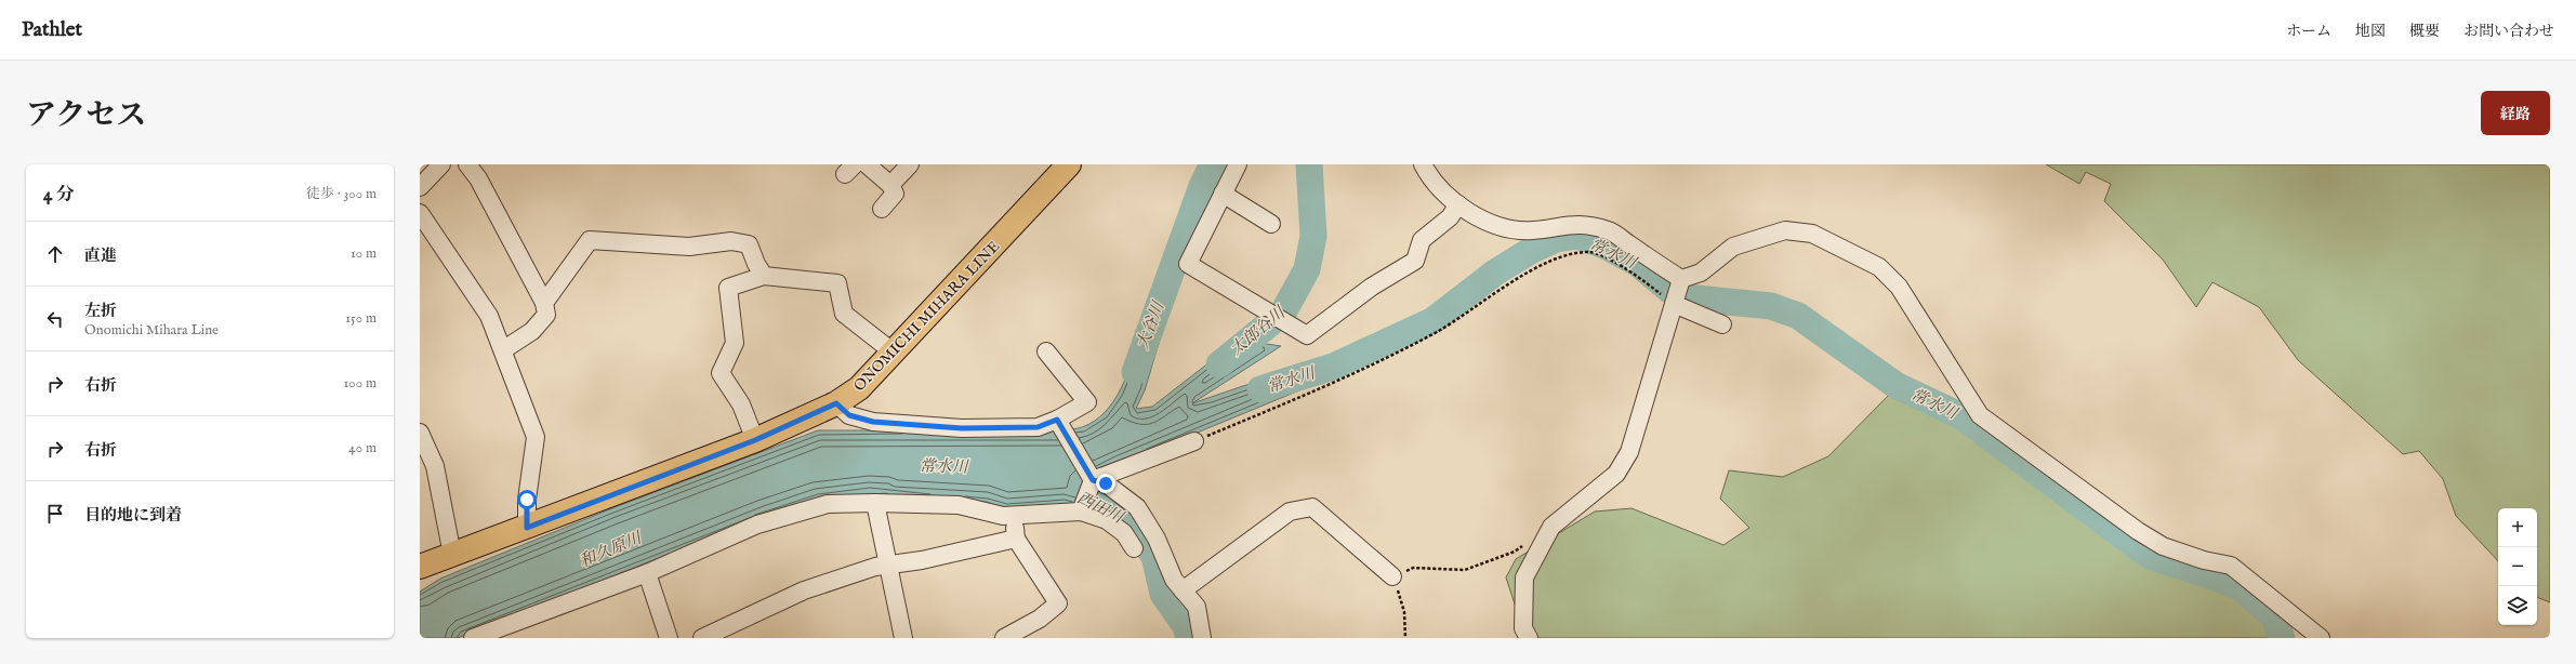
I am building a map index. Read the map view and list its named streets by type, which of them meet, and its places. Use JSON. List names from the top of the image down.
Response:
{
  "streets": {
    "main road": ["ONOMICHI MIHARA LINE"]
  },
  "water": [
    "常水川",
    "大谷川",
    "太郎谷川",
    "西田川",
    "和久原川"
  ],
  "page": {
    "header": "Pathlet",
    "nav": [
      "ホーム",
      "地図",
      "概要",
      "お問い合わせ"
    ],
    "title": "アクセス",
    "buttons": "経路",
    "heading": ["4 分", "徒歩 · 300 m"],
    "list": [
      ["直進", "10 m"],
      ["左折", "Onomichi Mihara Line", "150 m"],
      ["右折", "100 m"],
      ["右折", "40 m"],
      "目的地に到着"
    ],
    "map_buttons": ["+", "−"]
  }
}
